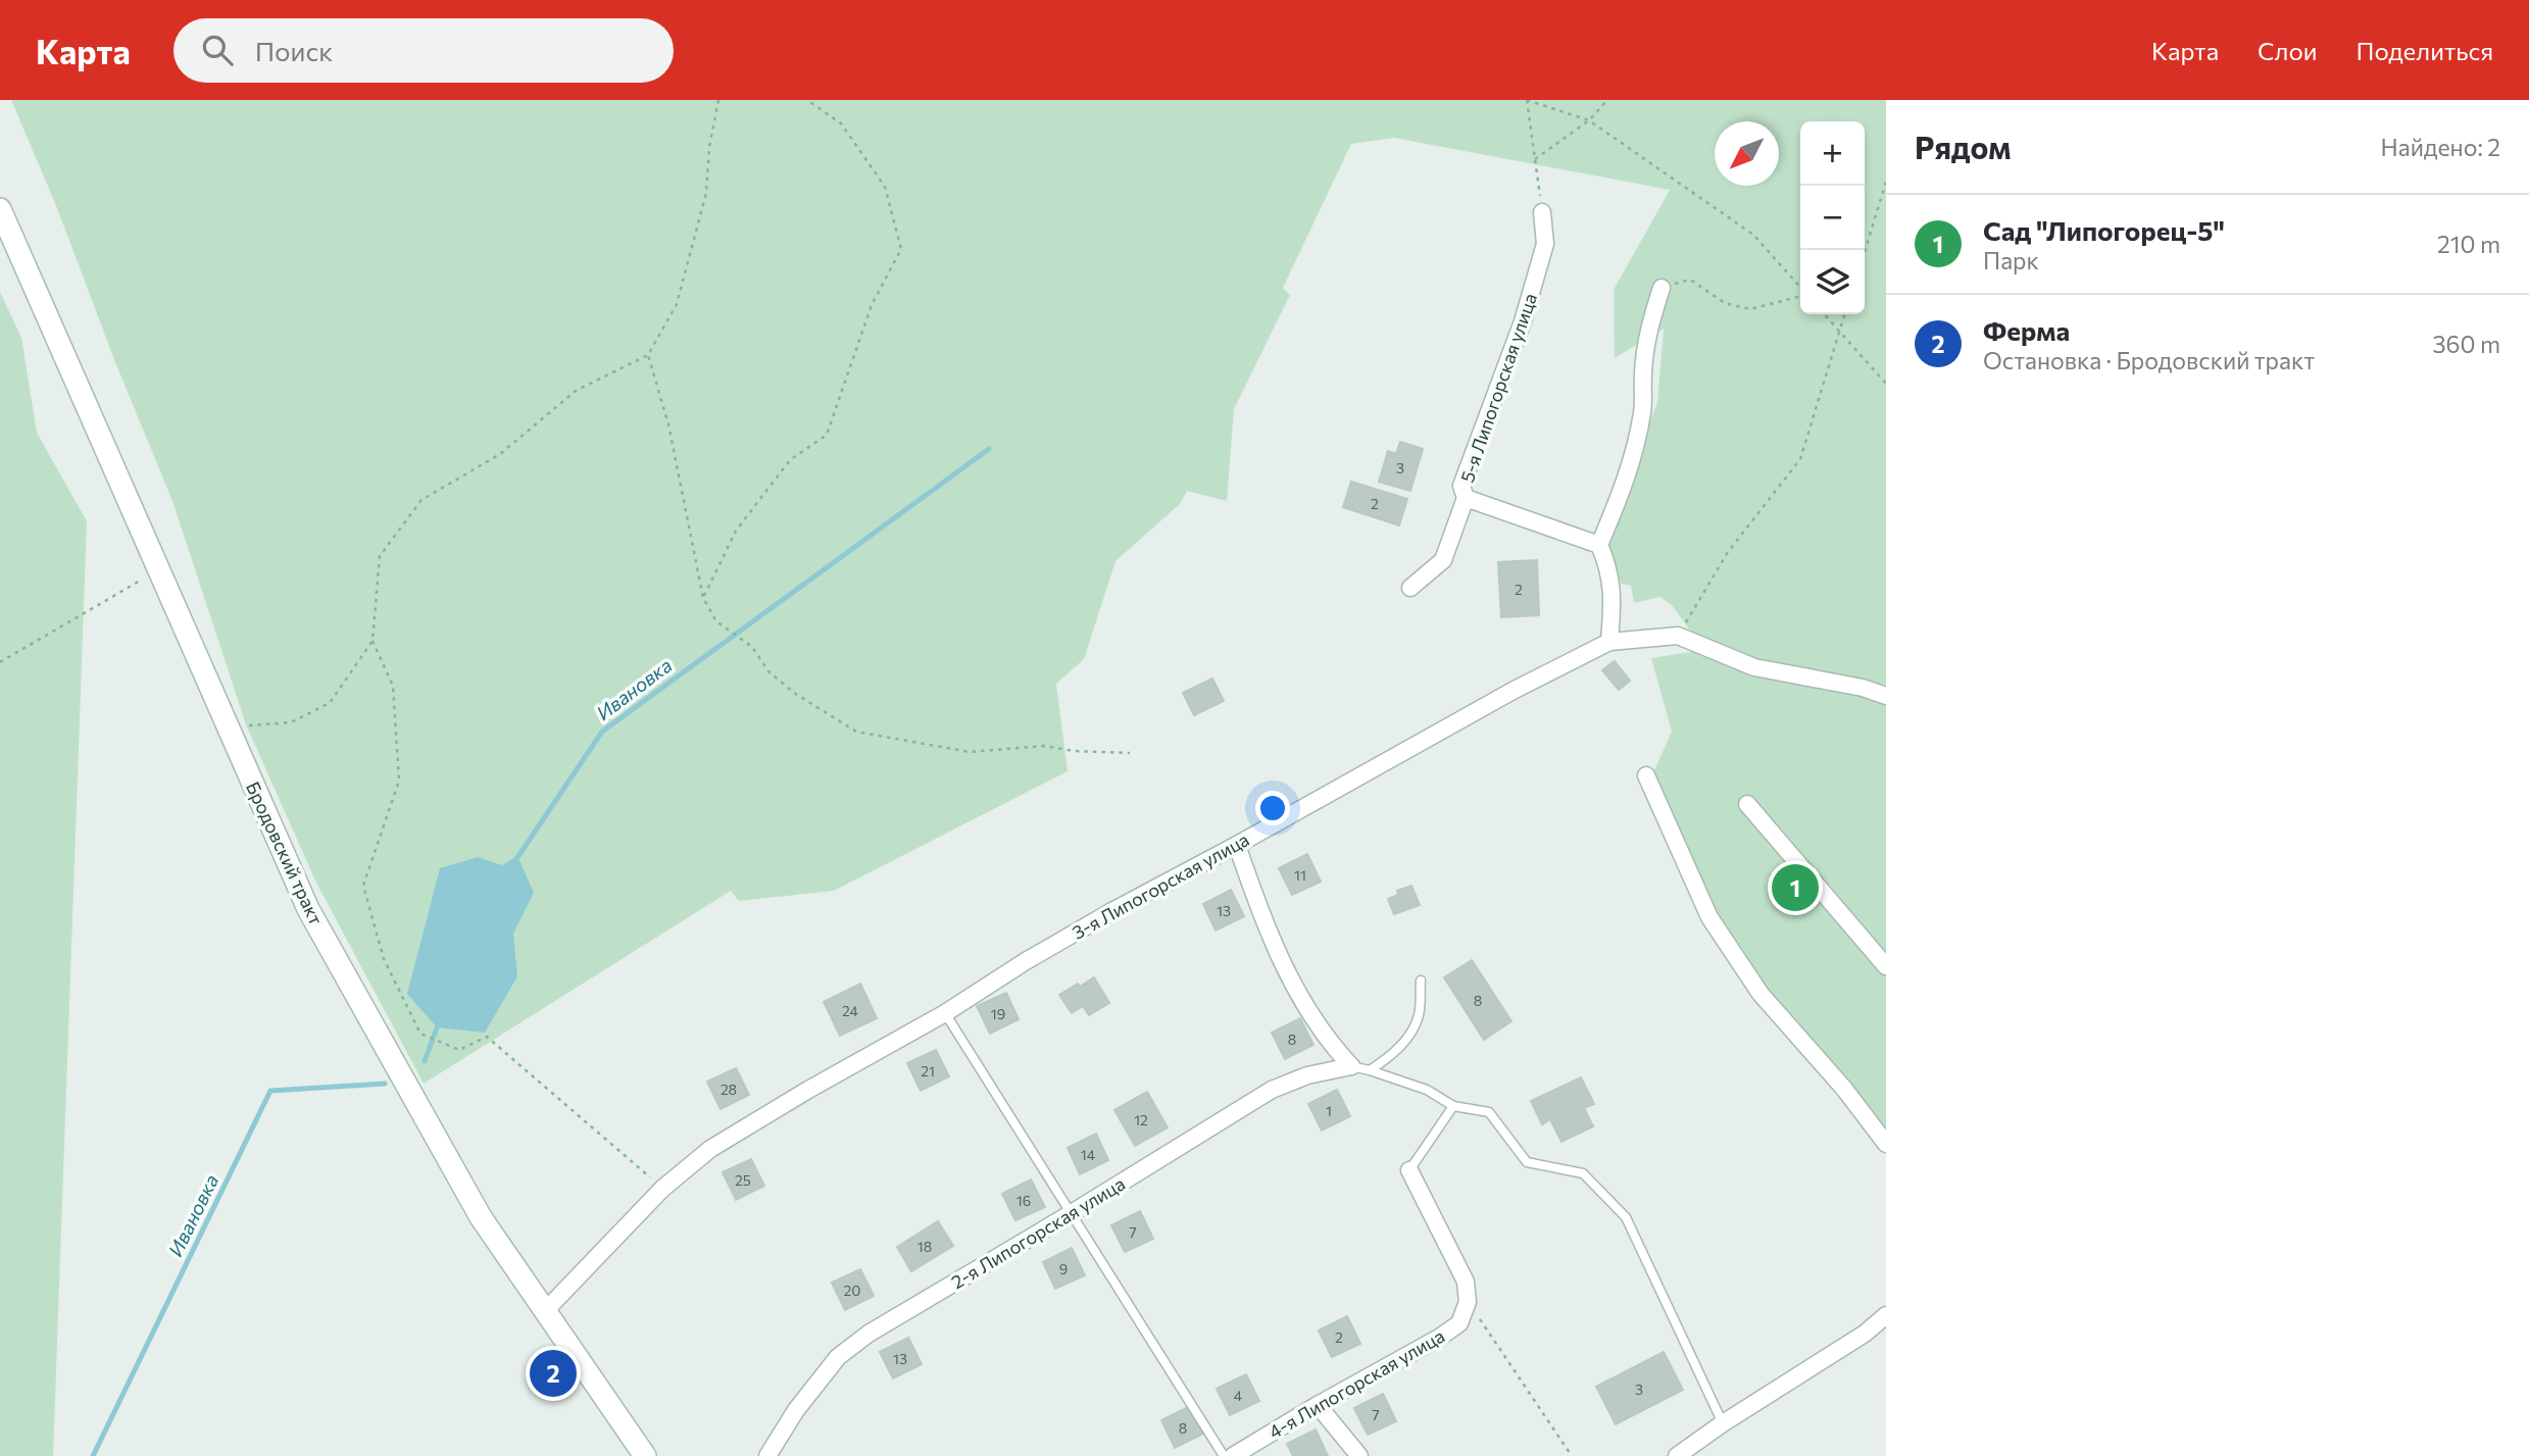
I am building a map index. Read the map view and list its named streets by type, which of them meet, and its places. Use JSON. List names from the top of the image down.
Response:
{
  "streets": {
    "street": [
      "5-я Липогорская улица",
      "Бродовский тракт",
      "3-я Липогорская улица",
      "2-я Липогорская улица",
      "4-я Липогорская улица"
    ]
  },
  "crossings": [
    ["Бродовский тракт", "3-я Липогорская улица"]
  ],
  "water": ["Ивановка"],
  "house_numbers": [
    "3",
    "2",
    "2",
    "11",
    "13",
    "8",
    "24",
    "19",
    "8",
    "21",
    "28",
    "1",
    "12",
    "14",
    "25",
    "16",
    "7",
    "18",
    "9",
    "20",
    "2",
    "13",
    "3",
    "4",
    "7",
    "8"
  ],
  "north": "bottom left",
  "page": {
    "header": "Карта",
    "search": "Поиск",
    "nav": ["Карта", "Слои", "Поделиться"],
    "heading": ["Рядом", "Найдено: 2"],
    "map_buttons": ["+", "−"],
    "list": [
      {
        "mark": "1",
        "name": "Сад \"Липогорец-5\"",
        "note": "Парк",
        "value": "210 m"
      },
      {
        "mark": "2",
        "name": "Ферма",
        "note": "Остановка · Бродовский тракт",
        "value": "360 m"
      }
    ],
    "pins": ["1", "2"]
  }
}
